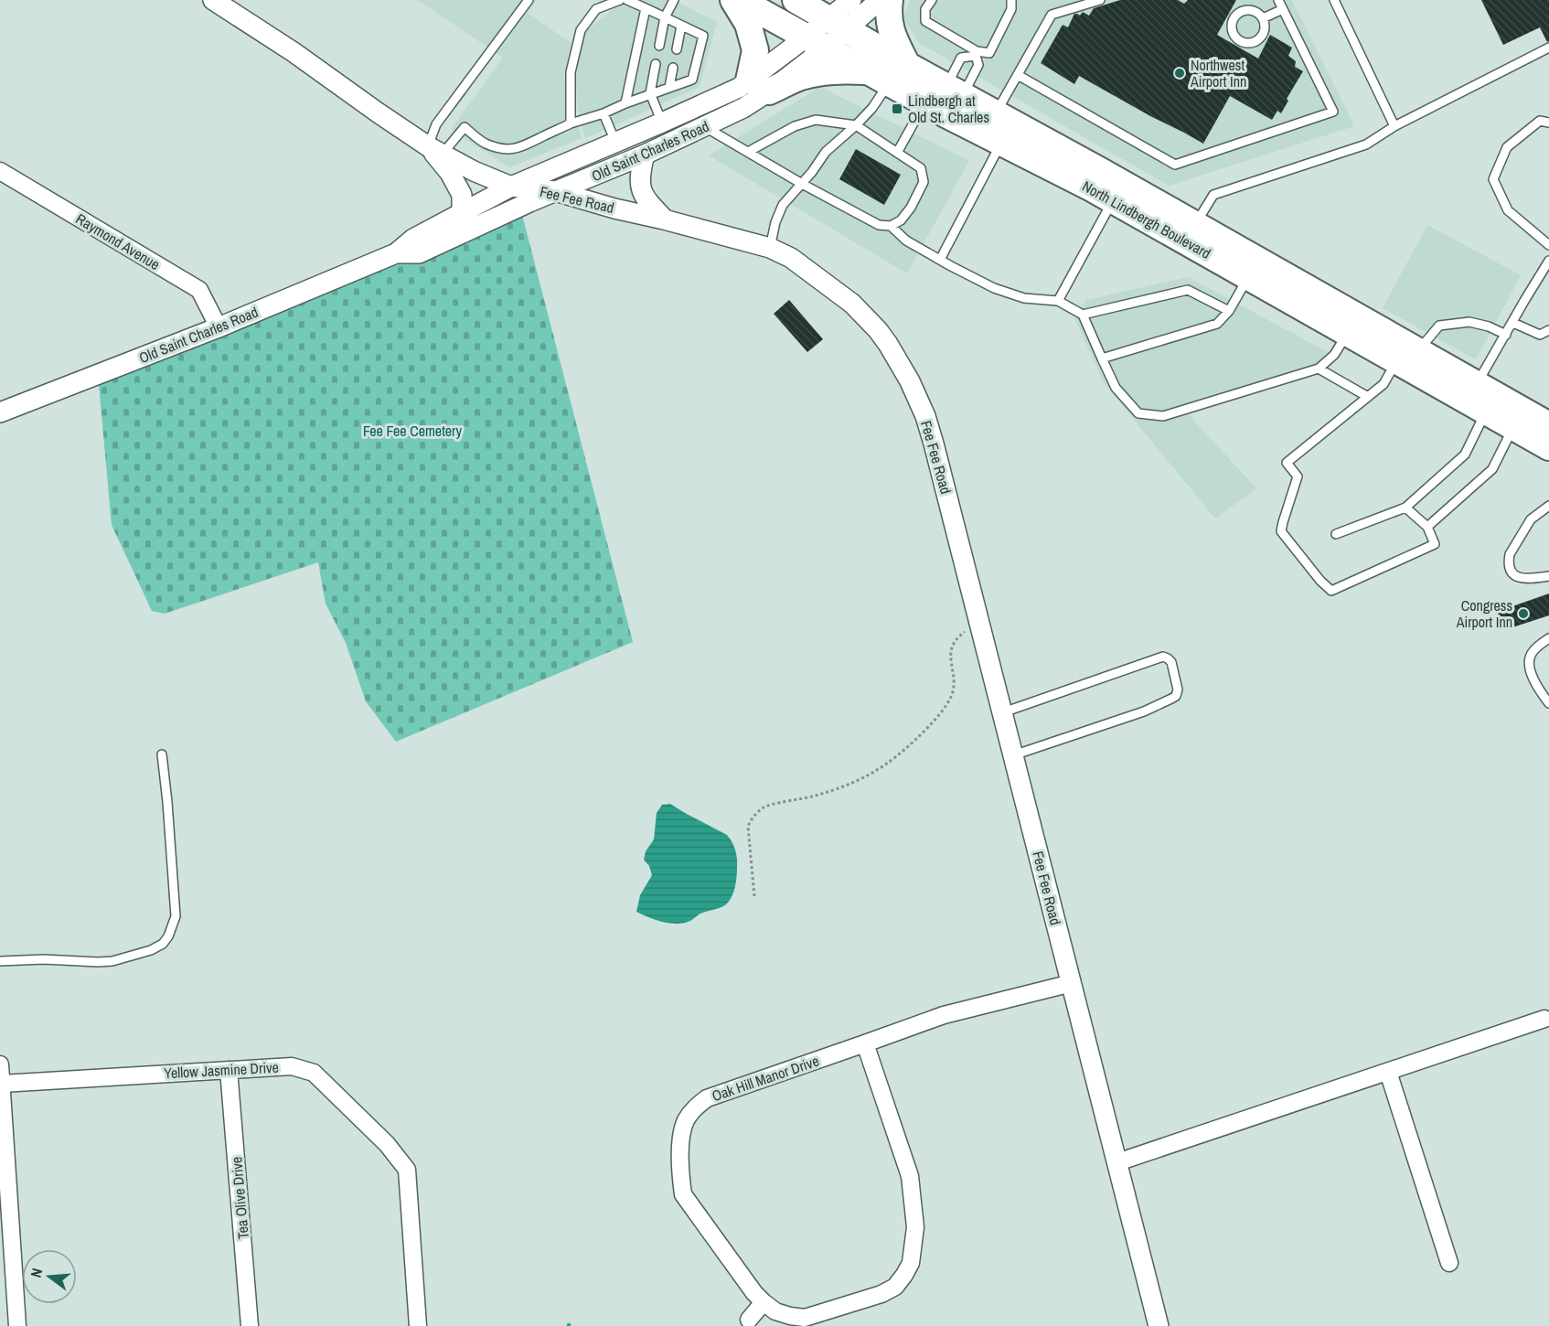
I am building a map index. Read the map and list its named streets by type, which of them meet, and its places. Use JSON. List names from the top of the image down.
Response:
{
  "streets": {
    "highway": ["North Lindbergh Boulevard"],
    "street": [
      "Old Saint Charles Road",
      "Fee Fee Road",
      "Raymond Avenue",
      "Yellow Jasmine Drive",
      "Oak Hill Manor Drive",
      "Tea Olive Drive"
    ]
  },
  "crossings": [
    ["Old Saint Charles Road", "Fee Fee Road"],
    ["Old Saint Charles Road", "North Lindbergh Boulevard"],
    ["Old Saint Charles Road", "Raymond Avenue"],
    ["Fee Fee Road", "Oak Hill Manor Drive"],
    ["Yellow Jasmine Drive", "Tea Olive Drive"]
  ],
  "parks": ["Fee Fee Cemetery"],
  "places": {
    "other": ["Northwest Airport Inn", "Congress Airport Inn"],
    "transit": ["Lindbergh at Old St. Charles"]
  },
  "north": "left"
}
